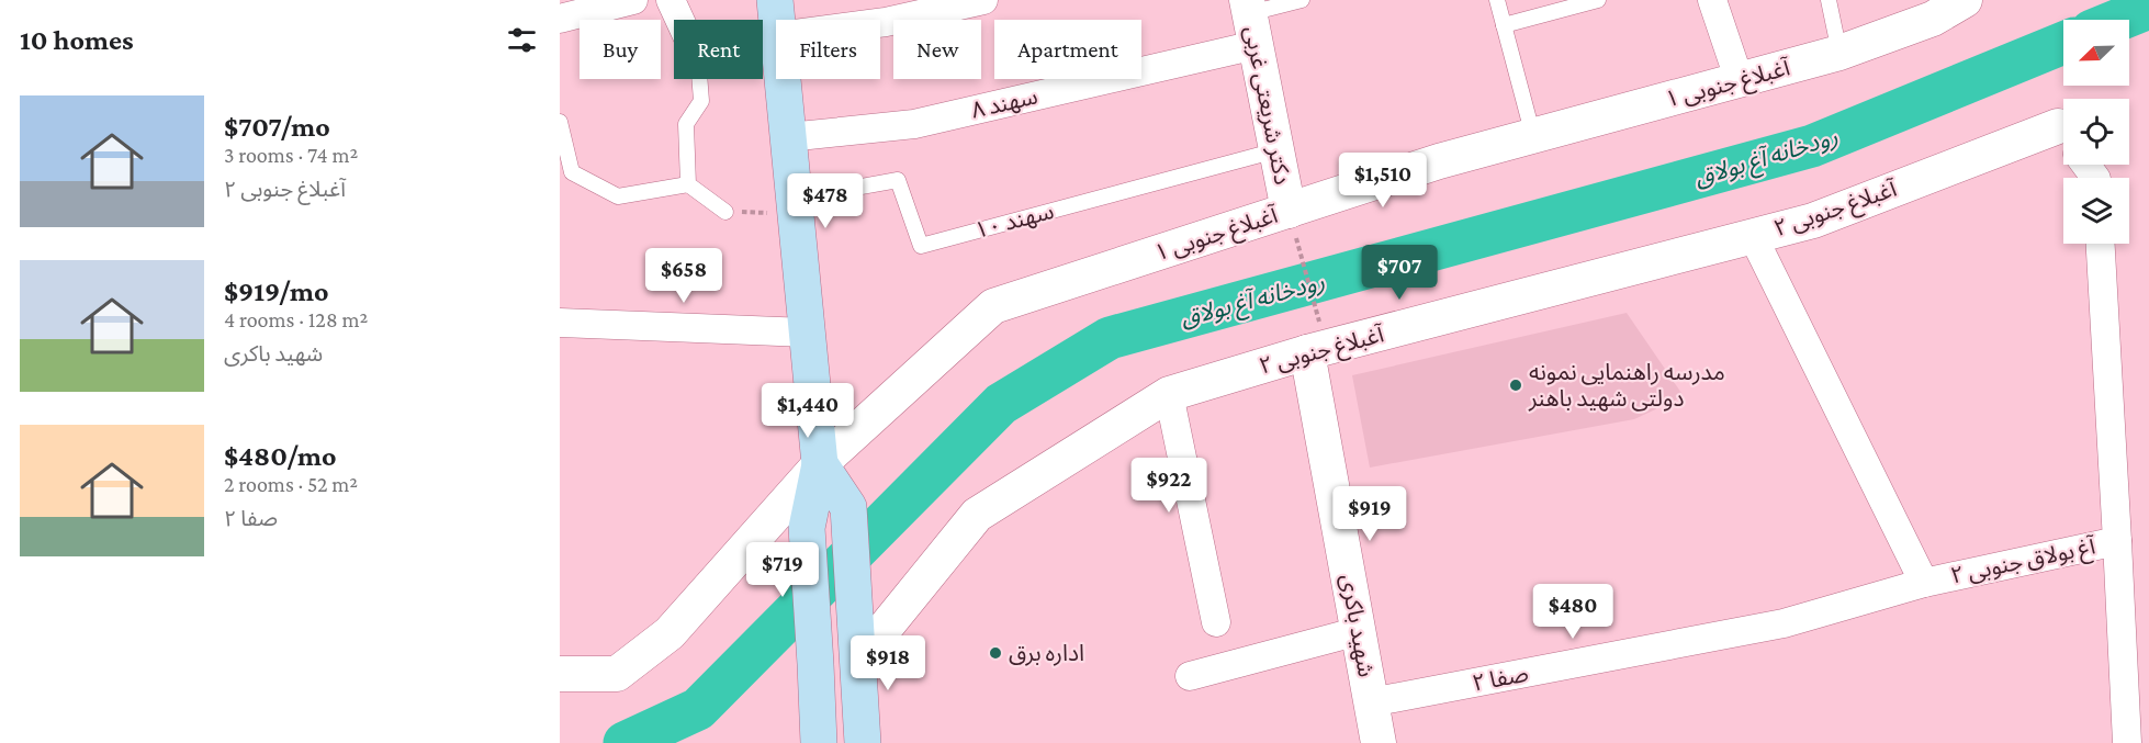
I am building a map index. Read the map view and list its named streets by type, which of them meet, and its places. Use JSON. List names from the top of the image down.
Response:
{
  "streets": {
    "street": [
      "آغبلاغ جنوبی ۱",
      "سهند ۸",
      "دکتر شریعتی غربی",
      "آغبلاغ جنوبی ۲",
      "آغ بولاق جنوبی ۲",
      "شهید باکری",
      "صفا ۲"
    ],
    "lane": ["سهند ۱۰"]
  },
  "crossings": [
    ["آغبلاغ جنوبی ۱", "دکتر شریعتی غربی"],
    ["سهند ۸", "دکتر شریعتی غربی"],
    ["دکتر شریعتی غربی", "سهند ۱۰"],
    ["آغبلاغ جنوبی ۲", "شهید باکری"],
    ["آغ بولاق جنوبی ۲", "صفا ۲"],
    ["شهید باکری", "صفا ۲"]
  ],
  "water": ["رودخانه آغ بولاق"],
  "places": ["مدرسه راهنمایی نمونه دولتی شهید باهنر", "اداره برق"],
  "north": "bottom left",
  "page": {
    "heading": "10 homes",
    "chip": [
      "Buy",
      "Rent",
      "Filters",
      "New",
      "Apartment"
    ],
    "list": [
      {
        "name": "$707/mo",
        "note": "3 rooms · 74 m² · آغبلاغ جنوبی ۲"
      },
      {
        "name": "$919/mo",
        "note": "4 rooms · 128 m² · شهید باکری"
      },
      {
        "name": "$480/mo",
        "note": "2 rooms · 52 m² · صفا ۲"
      }
    ],
    "price": [
      "$1,510",
      "$478",
      "$707",
      "$658",
      "$1,440",
      "$922",
      "$919",
      "$719",
      "$480",
      "$918"
    ]
  }
}
